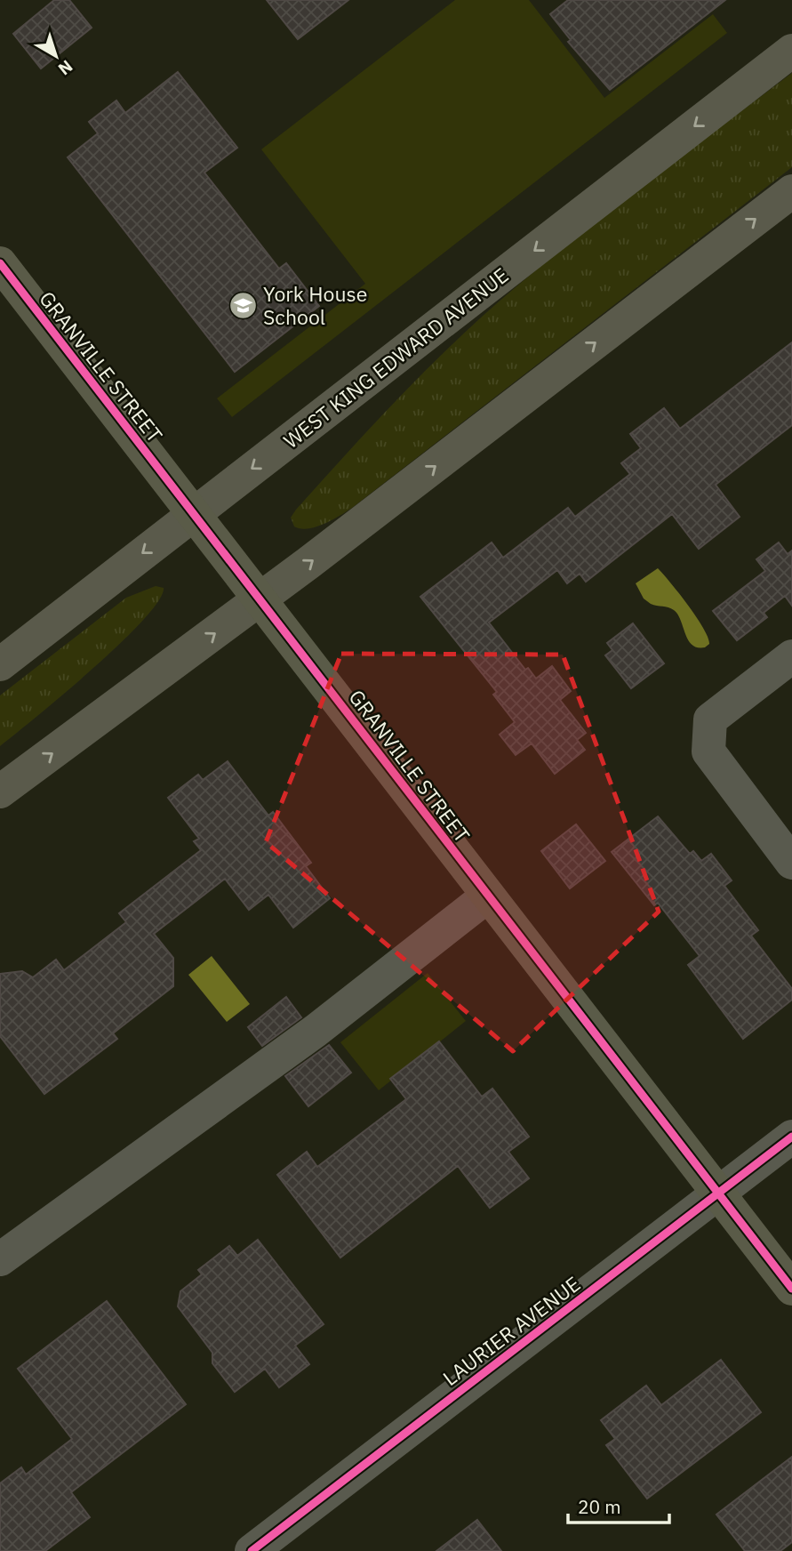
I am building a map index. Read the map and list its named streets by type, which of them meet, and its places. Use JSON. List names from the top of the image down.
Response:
{
  "streets": {
    "highway": ["GRANVILLE STREET"],
    "main road": ["WEST KING EDWARD AVENUE"],
    "street": ["LAURIER AVENUE"]
  },
  "crossings": [
    ["WEST KING EDWARD AVENUE", "GRANVILLE STREET"],
    ["GRANVILLE STREET", "LAURIER AVENUE"]
  ],
  "places": {
    "school or university": ["York House School"]
  },
  "scale_bar": "20 m",
  "north": "bottom right"
}
